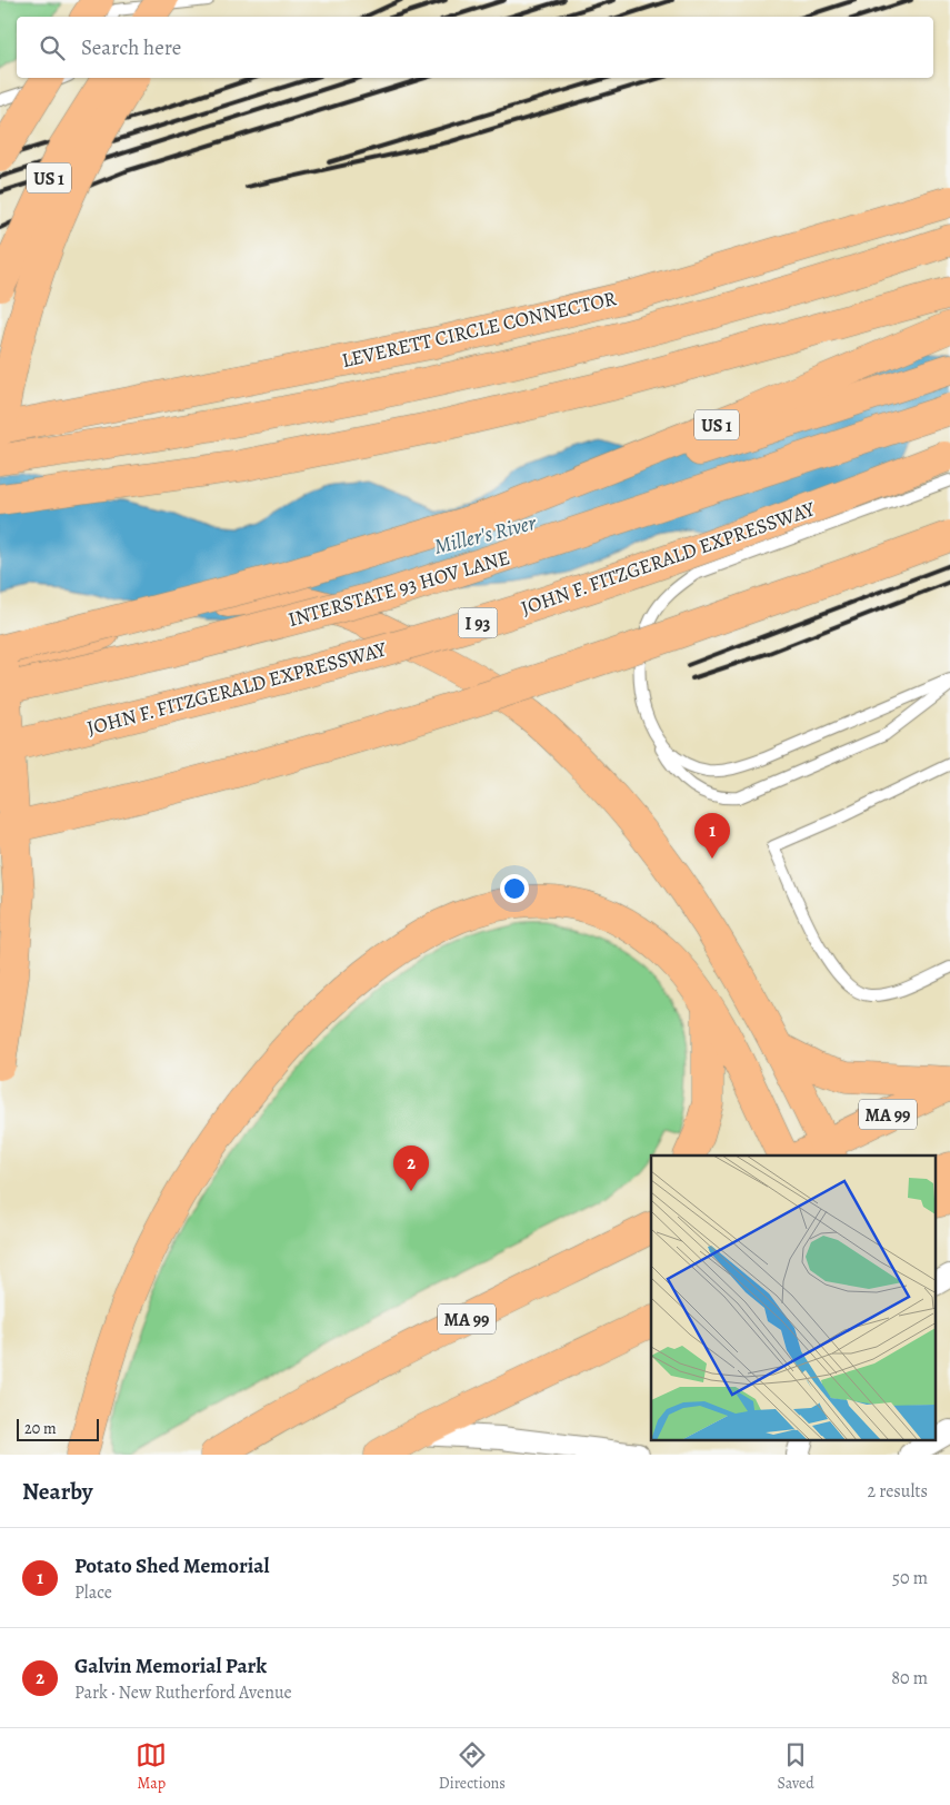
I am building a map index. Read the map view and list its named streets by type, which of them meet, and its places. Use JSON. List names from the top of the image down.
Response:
{
  "streets": {
    "main road": [
      "US 1",
      "LEVERETT CIRCLE CONNECTOR",
      "JOHN F. FITZGERALD EXPRESSWAY",
      "INTERSTATE 93 HOV LANE",
      "I 93",
      "MA 99"
    ]
  },
  "water": ["Miller's River"],
  "scale_bar": "20 m",
  "page": {
    "search": "Search here",
    "pins": ["1", "2"],
    "scale": "20 m",
    "heading": ["Nearby", "2 results"],
    "list": [
      {
        "mark": "1",
        "name": "Potato Shed Memorial",
        "note": "Place",
        "value": "50 m"
      },
      {
        "mark": "2",
        "name": "Galvin Memorial Park",
        "note": "Park · New Rutherford Avenue",
        "value": "80 m"
      }
    ],
    "nav": ["Map", "Directions", "Saved"]
  }
}
